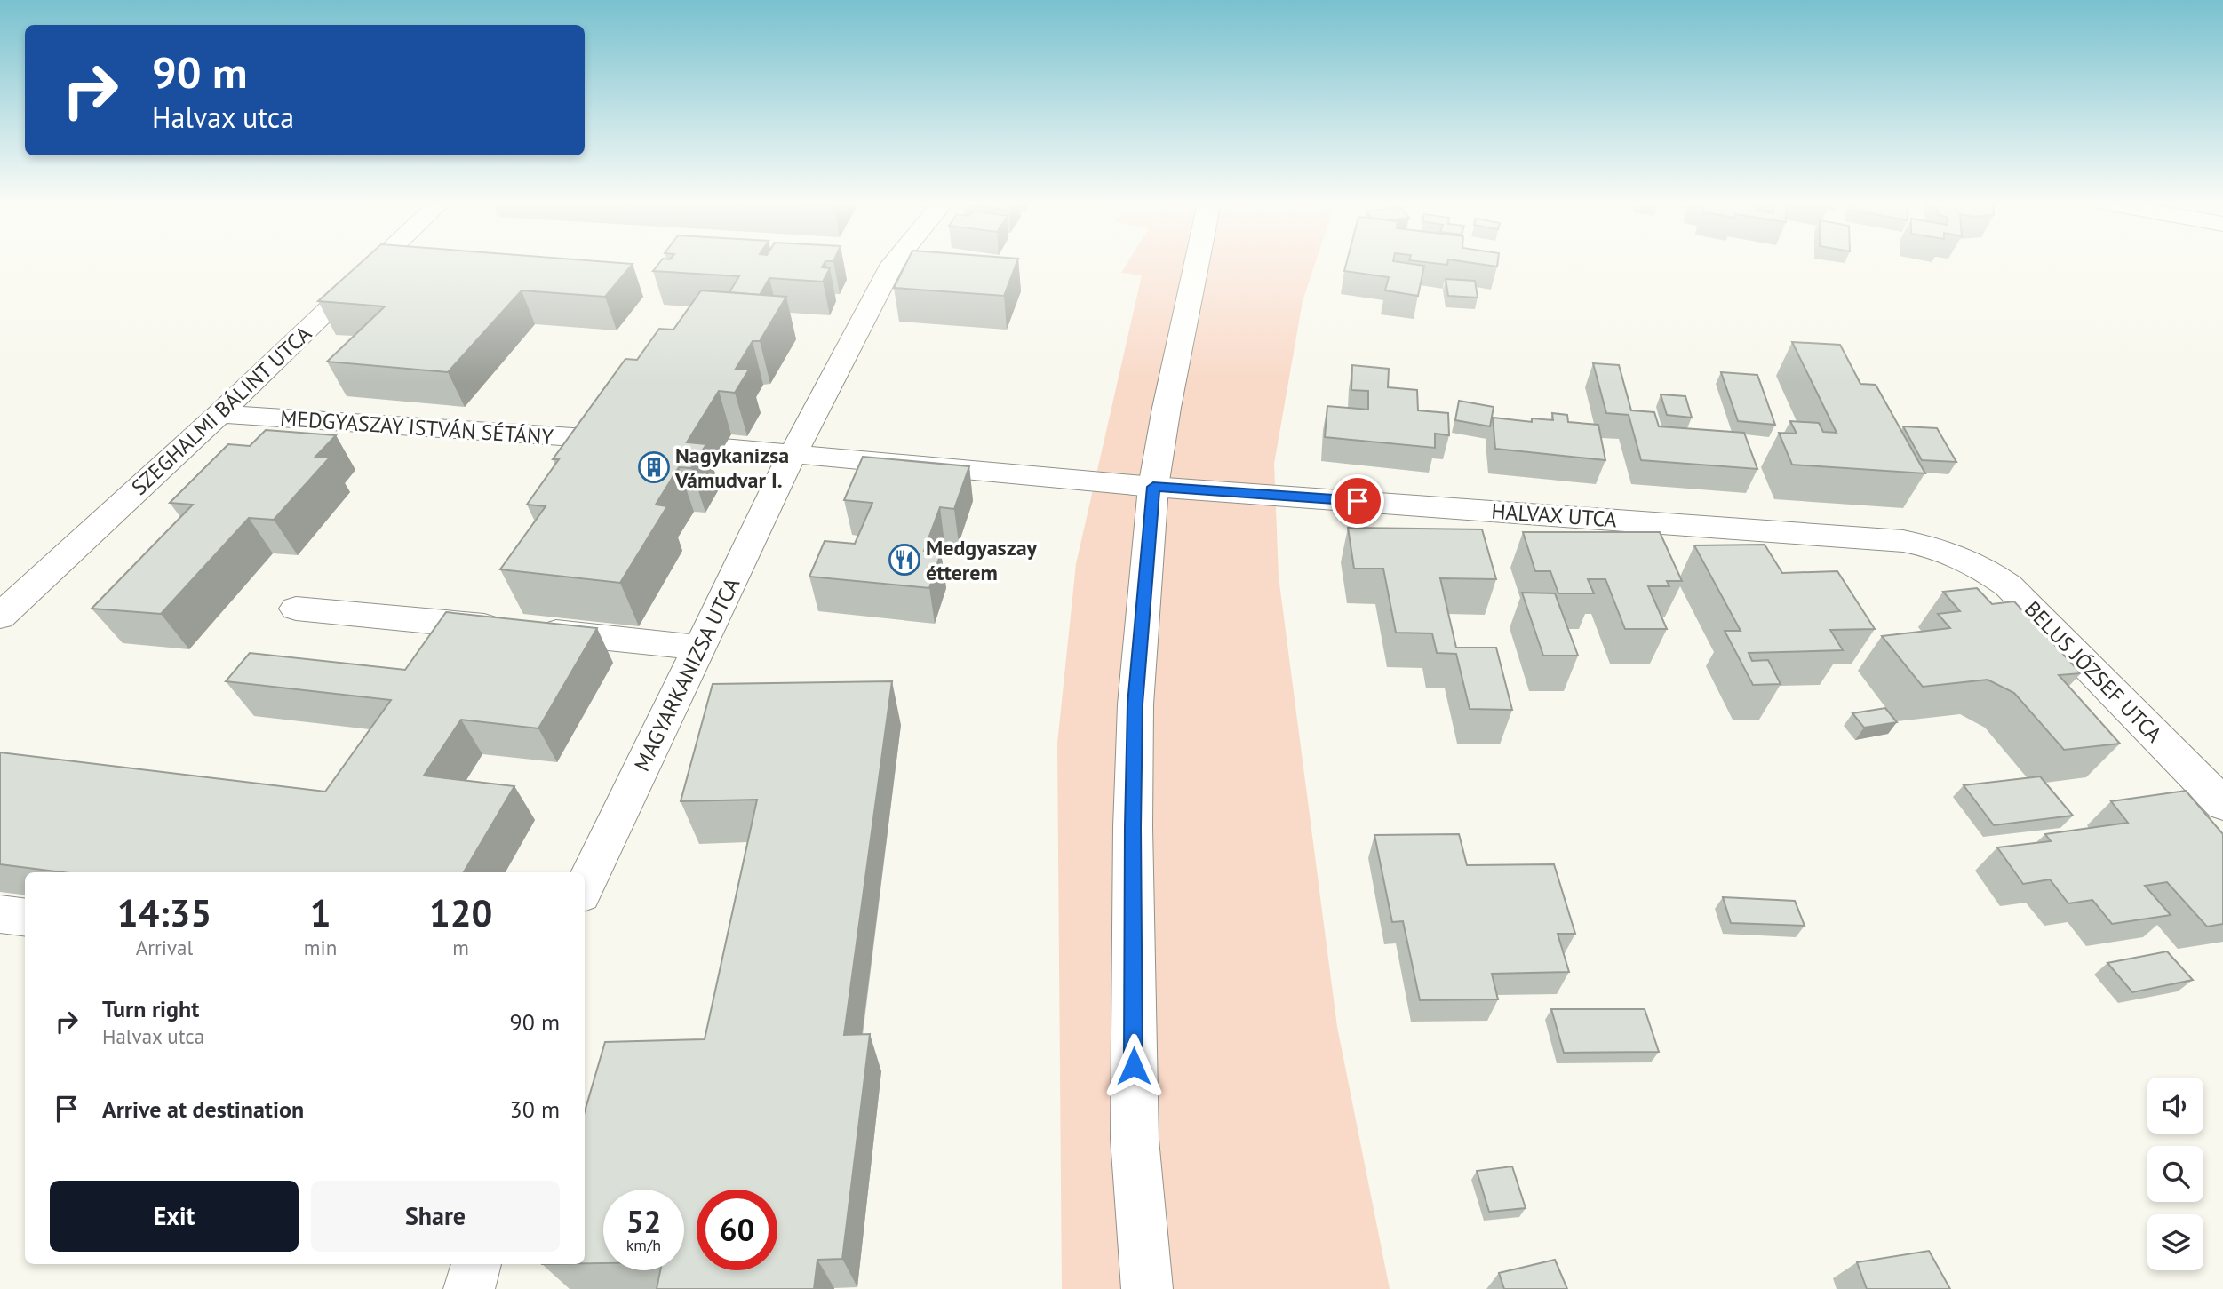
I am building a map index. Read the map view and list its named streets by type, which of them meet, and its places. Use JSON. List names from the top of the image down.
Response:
{
  "streets": {
    "street": [
      "SZEGHALMI BÁLINT UTCA",
      "MEDGYASZAY ISTVÁN SÉTÁNY",
      "HALVAX UTCA",
      "BELUS JÓZSEF UTCA",
      "MAGYARKANIZSA UTCA"
    ]
  },
  "crossings": [
    ["SZEGHALMI BÁLINT UTCA", "MEDGYASZAY ISTVÁN SÉTÁNY"],
    ["HALVAX UTCA", "BELUS JÓZSEF UTCA"],
    ["HALVAX UTCA", "MAGYARKANIZSA UTCA"]
  ],
  "places": {
    "building": ["Nagykanizsa Vámudvar I."],
    "restaurant": ["Medgyaszay étterem"]
  },
  "page": {
    "turn": ["90 m", "Halvax utca"],
    "eta": [
      "14:35",
      "Arrival",
      "1",
      "min",
      "120",
      "m"
    ],
    "list": [
      {
        "name": "Turn right",
        "note": "Halvax utca",
        "value": "90 m"
      },
      {
        "name": "Arrive at destination",
        "value": "30 m"
      }
    ],
    "buttons": ["Exit", "Share"],
    "speed": "52 km/h",
    "limit": "60"
  }
}
